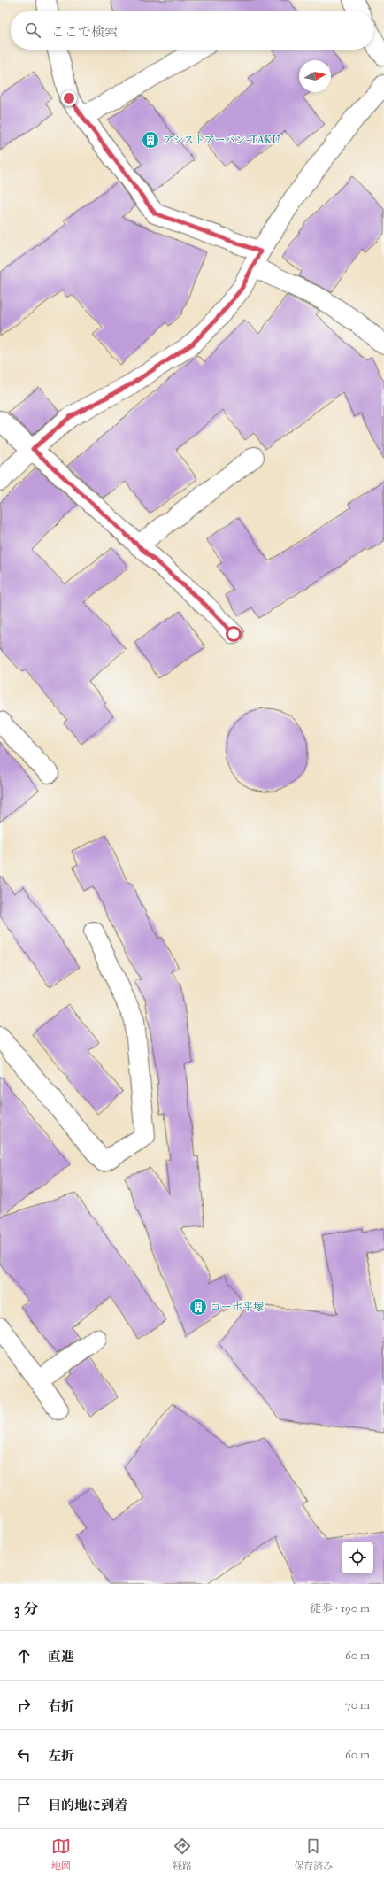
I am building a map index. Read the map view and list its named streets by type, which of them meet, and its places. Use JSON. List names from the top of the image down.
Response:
{
  "places": {
    "building": ["アシストアーバン-TAKU", "コーポ平塚"]
  },
  "north": "right",
  "page": {
    "search": "ここで検索",
    "heading": ["3 分", "徒歩 · 190 m"],
    "list": [
      ["直進", "60 m"],
      ["右折", "70 m"],
      ["左折", "60 m"],
      "目的地に到着"
    ],
    "nav": ["地図", "経路", "保存済み"]
  }
}
